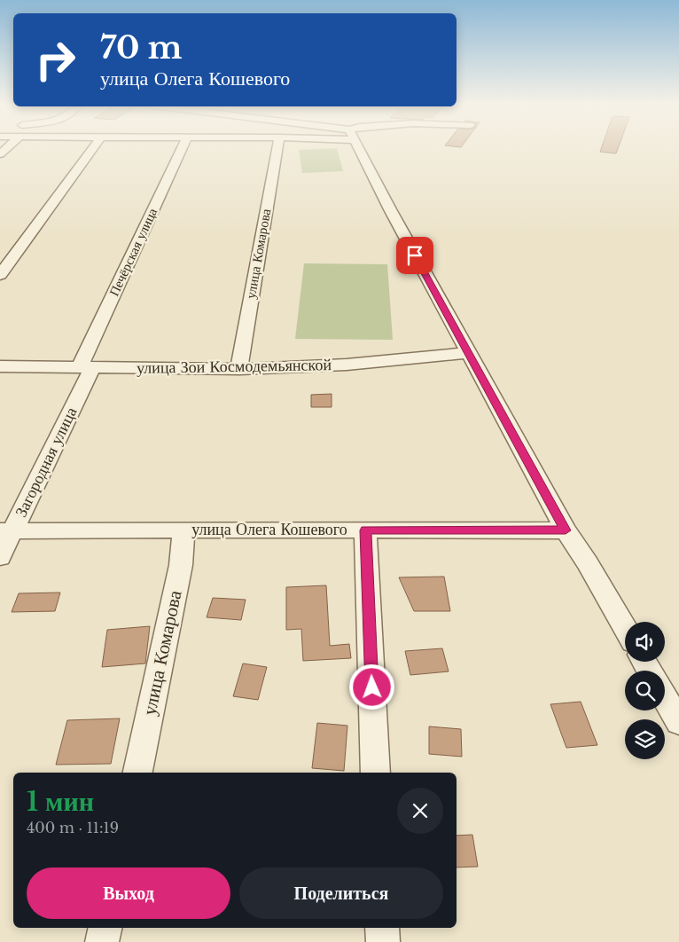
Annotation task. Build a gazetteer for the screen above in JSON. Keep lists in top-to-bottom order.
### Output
{
  "streets": {
    "street": [
      "Печёрская улица",
      "улица Комарова",
      "улица Зои Космодемьянской",
      "Загородная улица",
      "улица Олега Кошевого"
    ]
  },
  "crossings": [
    ["Печёрская улица", "улица Зои Космодемьянской"],
    ["Печёрская улица", "Загородная улица"],
    ["улица Комарова", "улица Зои Космодемьянской"],
    ["улица Комарова", "улица Олега Кошевого"],
    ["улица Зои Космодемьянской", "Загородная улица"],
    ["Загородная улица", "улица Олега Кошевого"]
  ],
  "page": {
    "turn": ["70 m", "улица Олега Кошевого"],
    "heading": ["1 мин", "400 m · 11:19"],
    "buttons": ["Выход", "Поделиться"]
  }
}
